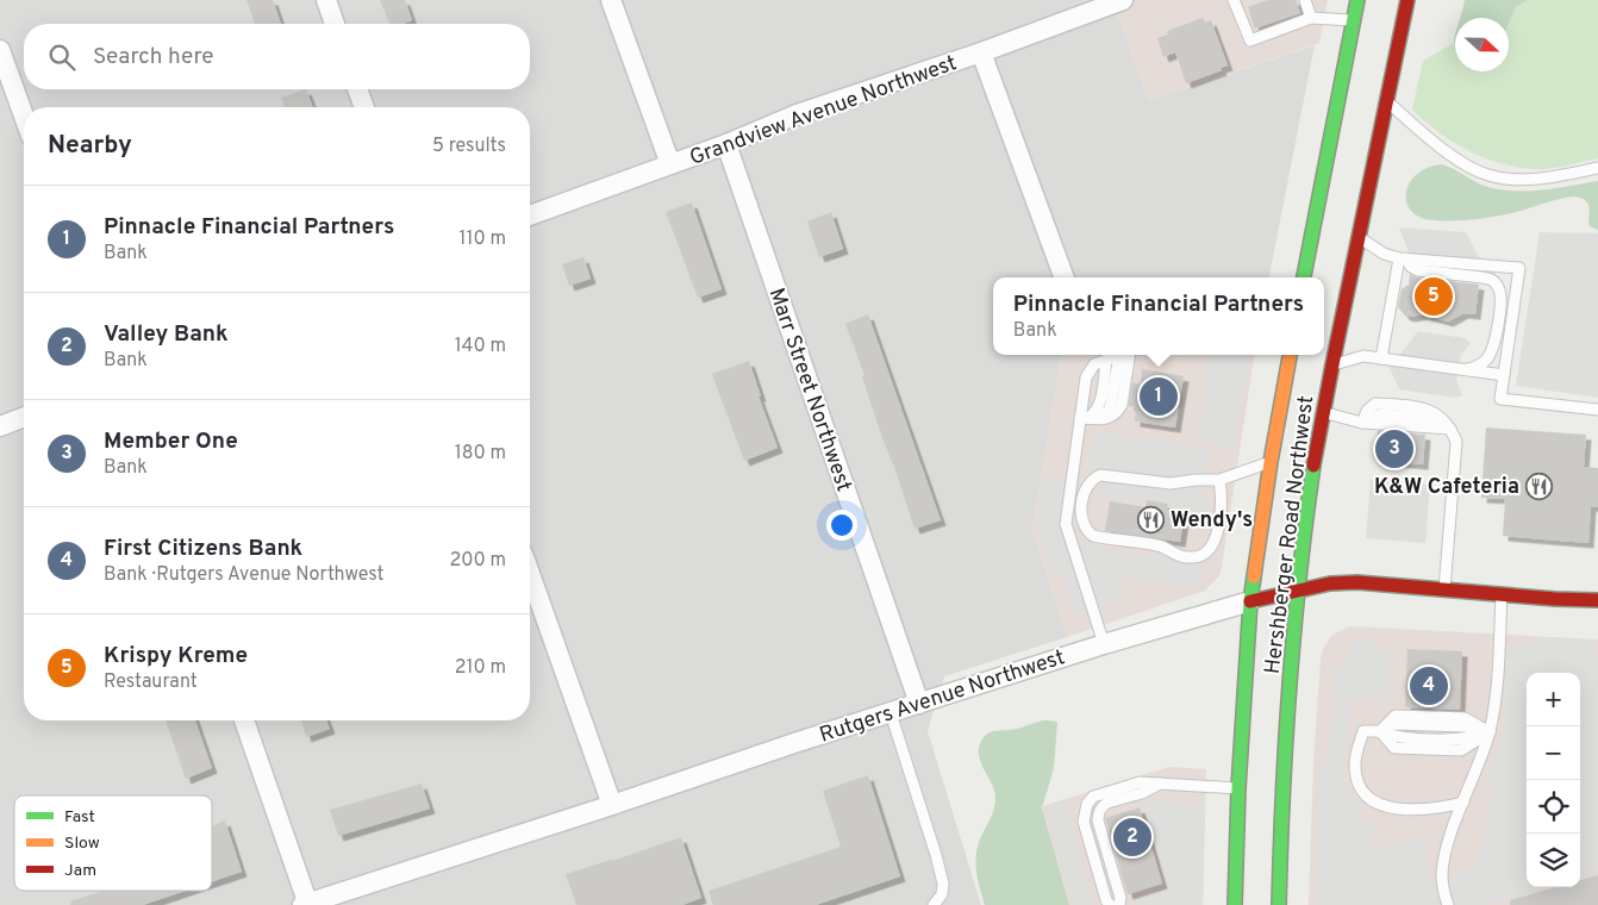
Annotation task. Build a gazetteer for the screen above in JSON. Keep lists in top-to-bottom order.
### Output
{
  "streets": {
    "main road": ["Hershberger Road Northwest", "Rutgers Avenue Northwest"],
    "street": ["Grandview Avenue Northwest", "Marr Street Northwest"]
  },
  "crossings": [
    ["Grandview Avenue Northwest", "Marr Street Northwest"],
    ["Marr Street Northwest", "Rutgers Avenue Northwest"],
    ["Hershberger Road Northwest", "Rutgers Avenue Northwest"]
  ],
  "places": {
    "restaurant": ["K&W Cafeteria", "Wendy's"]
  },
  "legend": ["Fast", "Slow", "Jam"],
  "north": "right",
  "page": {
    "search": "Search here",
    "heading": ["Nearby", "5 results"],
    "list": [
      {
        "mark": "1",
        "name": "Pinnacle Financial Partners",
        "note": "Bank",
        "value": "110 m"
      },
      {
        "mark": "2",
        "name": "Valley Bank",
        "note": "Bank",
        "value": "140 m"
      },
      {
        "mark": "3",
        "name": "Member One",
        "note": "Bank",
        "value": "180 m"
      },
      {
        "mark": "4",
        "name": "First Citizens Bank",
        "note": "Bank · Rutgers Avenue Northwest",
        "value": "200 m"
      },
      {
        "mark": "5",
        "name": "Krispy Kreme",
        "note": "Restaurant",
        "value": "210 m"
      }
    ],
    "pins": [
      "5",
      "1",
      "3",
      "4",
      "2"
    ],
    "popup": ["Pinnacle Financial Partners", "Bank"],
    "map_buttons": ["+", "−"]
  }
}
